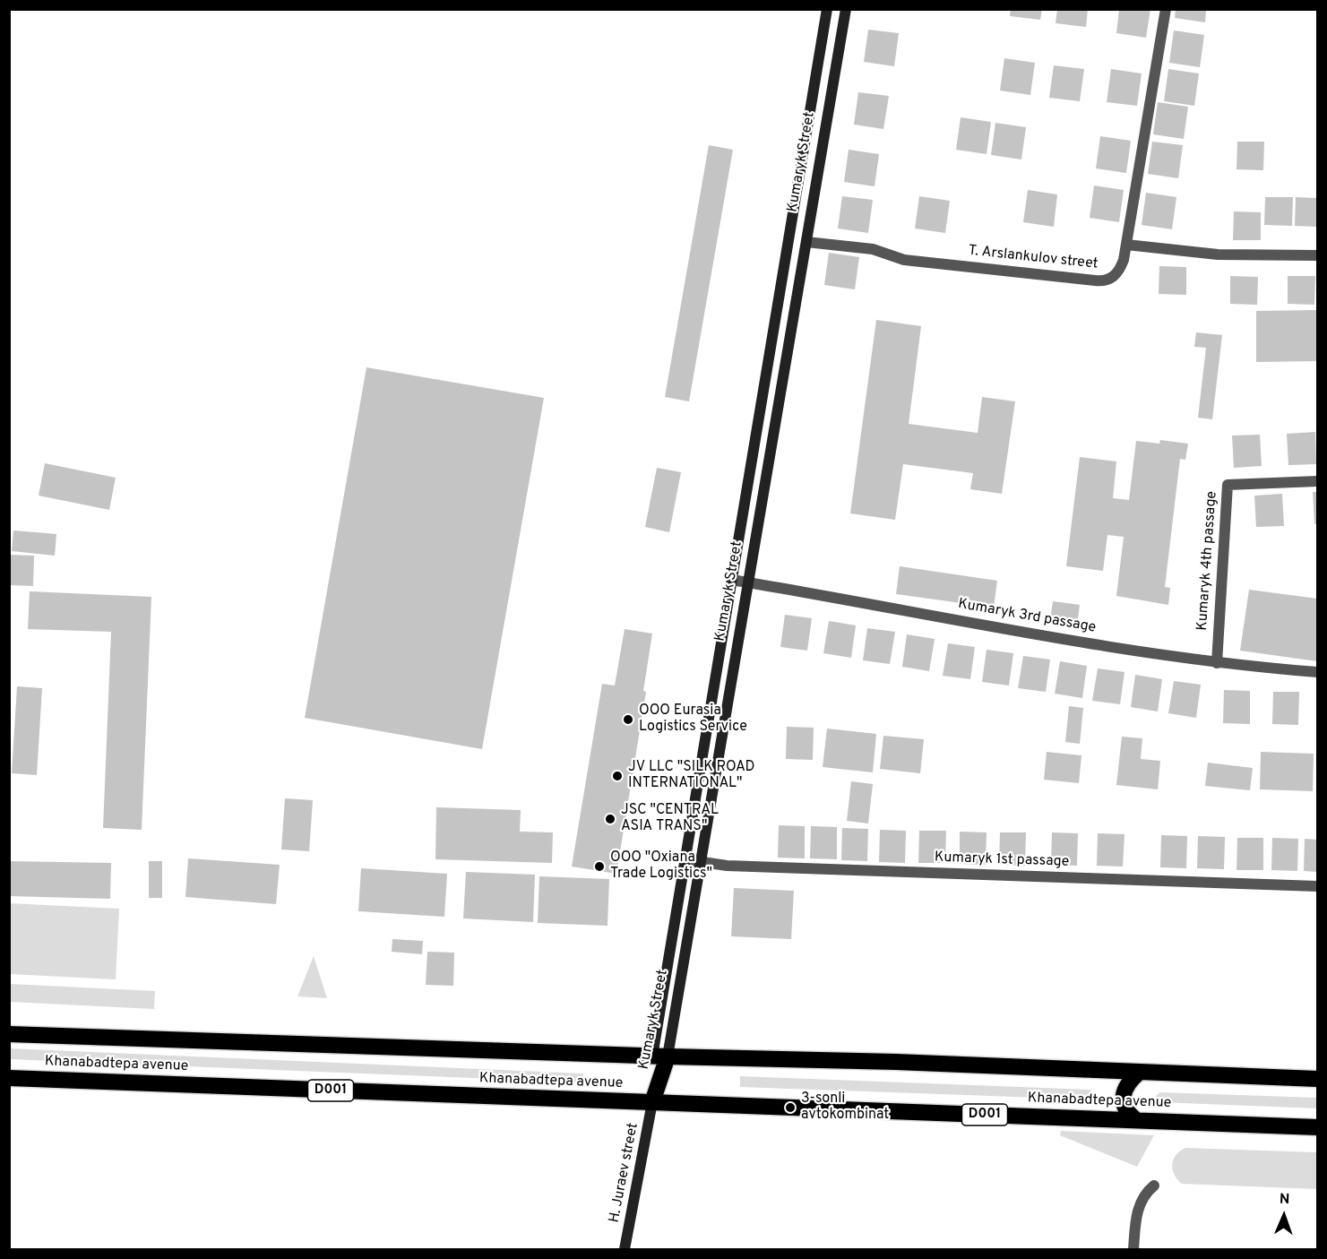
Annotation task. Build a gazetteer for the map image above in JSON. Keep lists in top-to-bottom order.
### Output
{
  "streets": {
    "highway": ["Kumaryk Street", "Khanabadtepa avenue", "D001"],
    "main road": ["H. Juraev street"],
    "street": [
      "T. Arslankulov street",
      "Kumaryk 4th passage",
      "Kumaryk 3rd passage",
      "Kumaryk 1st passage"
    ]
  },
  "crossings": [
    ["Kumaryk Street", "T. Arslankulov street"],
    ["Kumaryk Street", "Kumaryk 3rd passage"],
    ["Kumaryk Street", "Kumaryk 1st passage"],
    ["Kumaryk Street", "Khanabadtepa avenue"],
    ["Kumaryk Street", "H. Juraev street"],
    ["Kumaryk 4th passage", "Kumaryk 3rd passage"],
    ["Khanabadtepa avenue", "H. Juraev street"]
  ],
  "places": [
    "OOO Eurasia Logistics Service",
    "JV LLC \"SILK ROAD INTERNATIONAL\"",
    "JSC \"CENTRAL ASIA TRANS\"",
    "ООО \"Oxiana Trade Logistics\"",
    "3-sonli avtokombinat"
  ],
  "north": "top"
}
